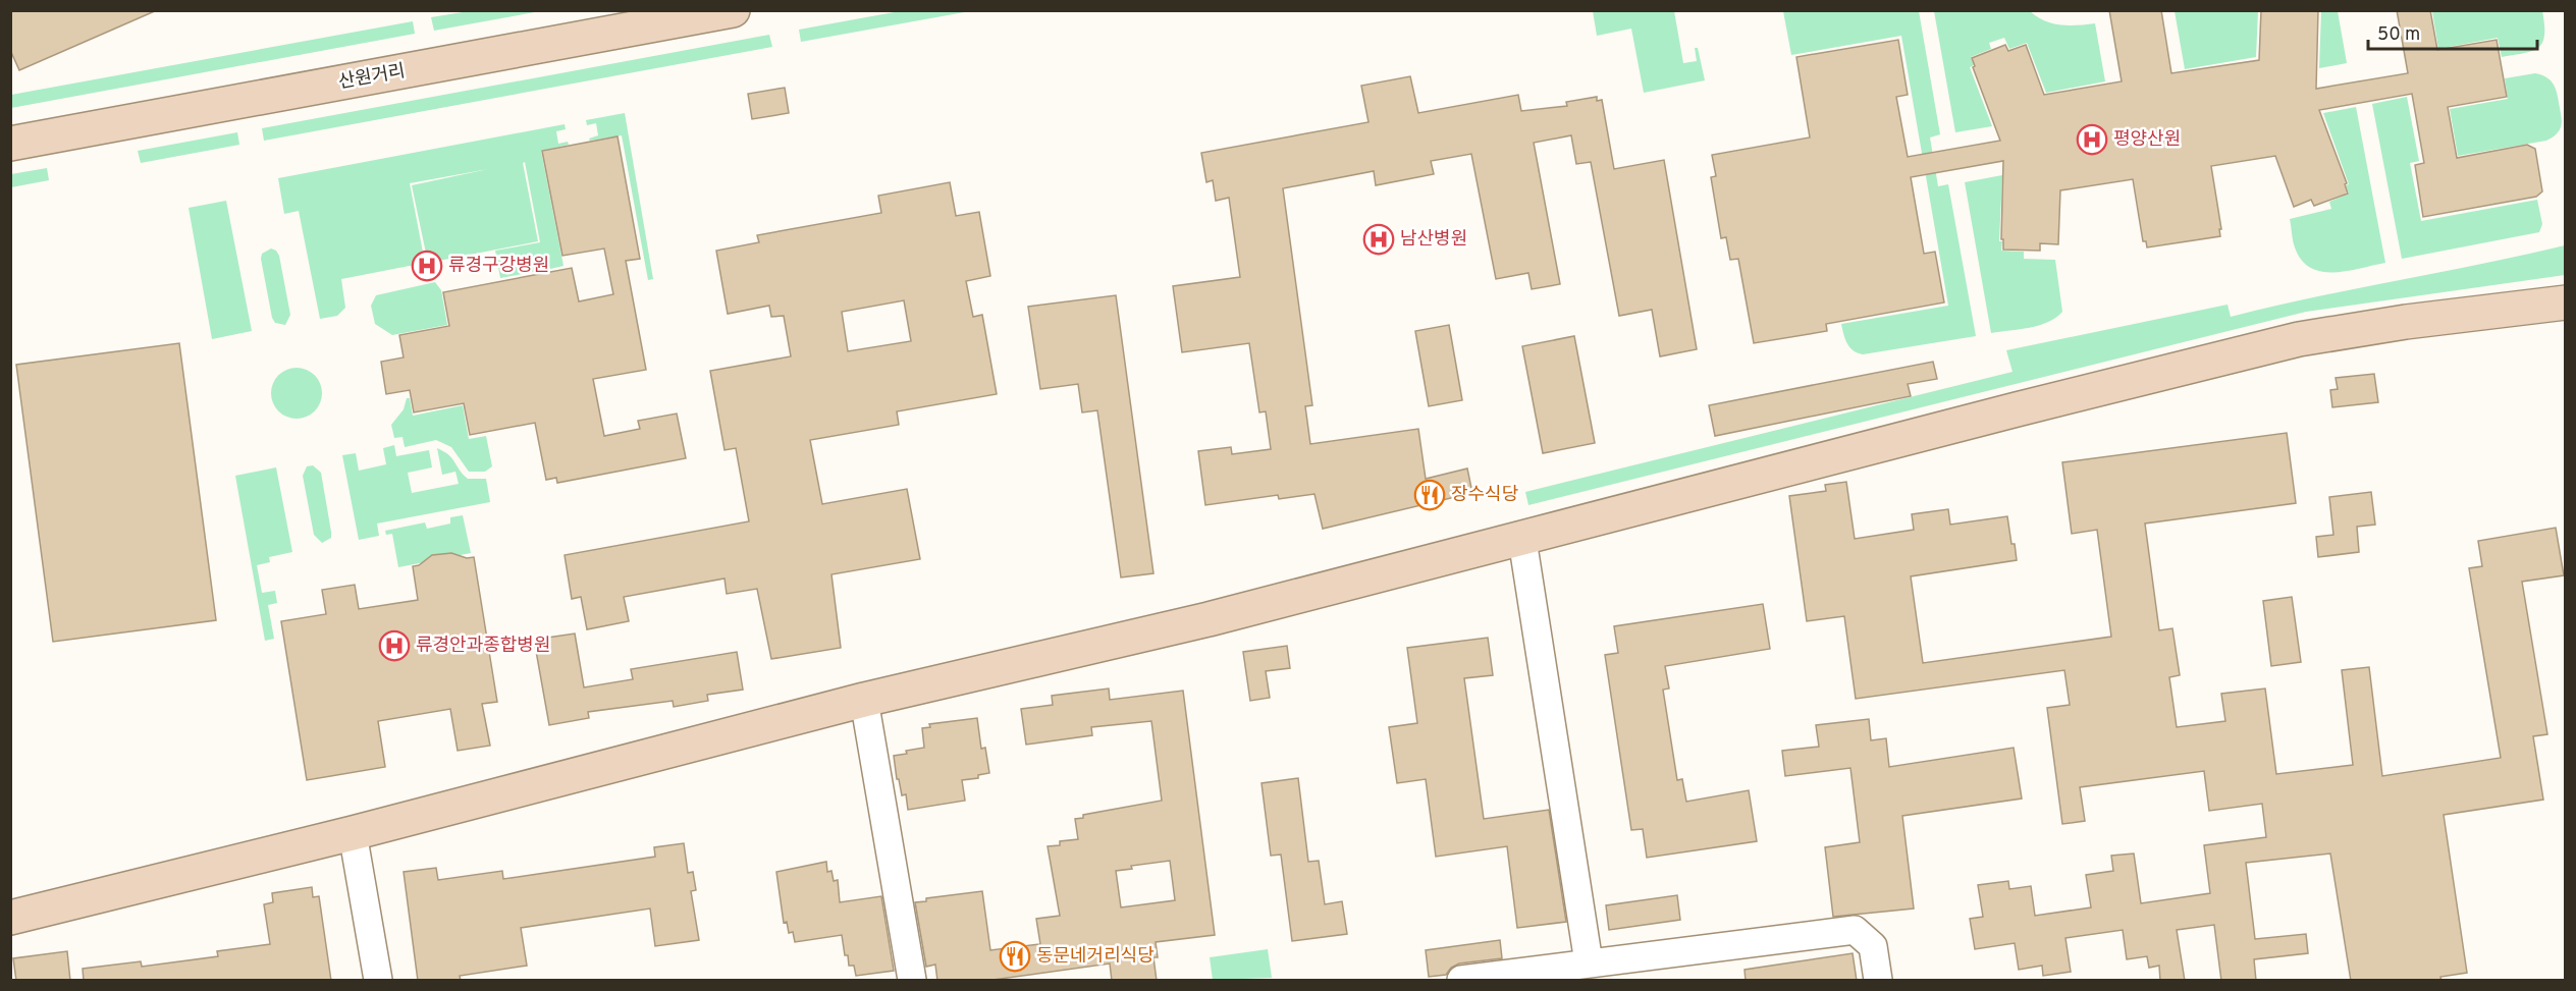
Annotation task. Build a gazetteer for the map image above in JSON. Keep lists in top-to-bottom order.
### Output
{
  "streets": {
    "street": ["산원거리"]
  },
  "places": {
    "hospital": [
      "평양산원",
      "남산병원",
      "류경구강병원",
      "류경안과종합병원"
    ],
    "restaurant": ["장수식당", "동문네거리식당"]
  },
  "scale_bar": "50 m"
}
